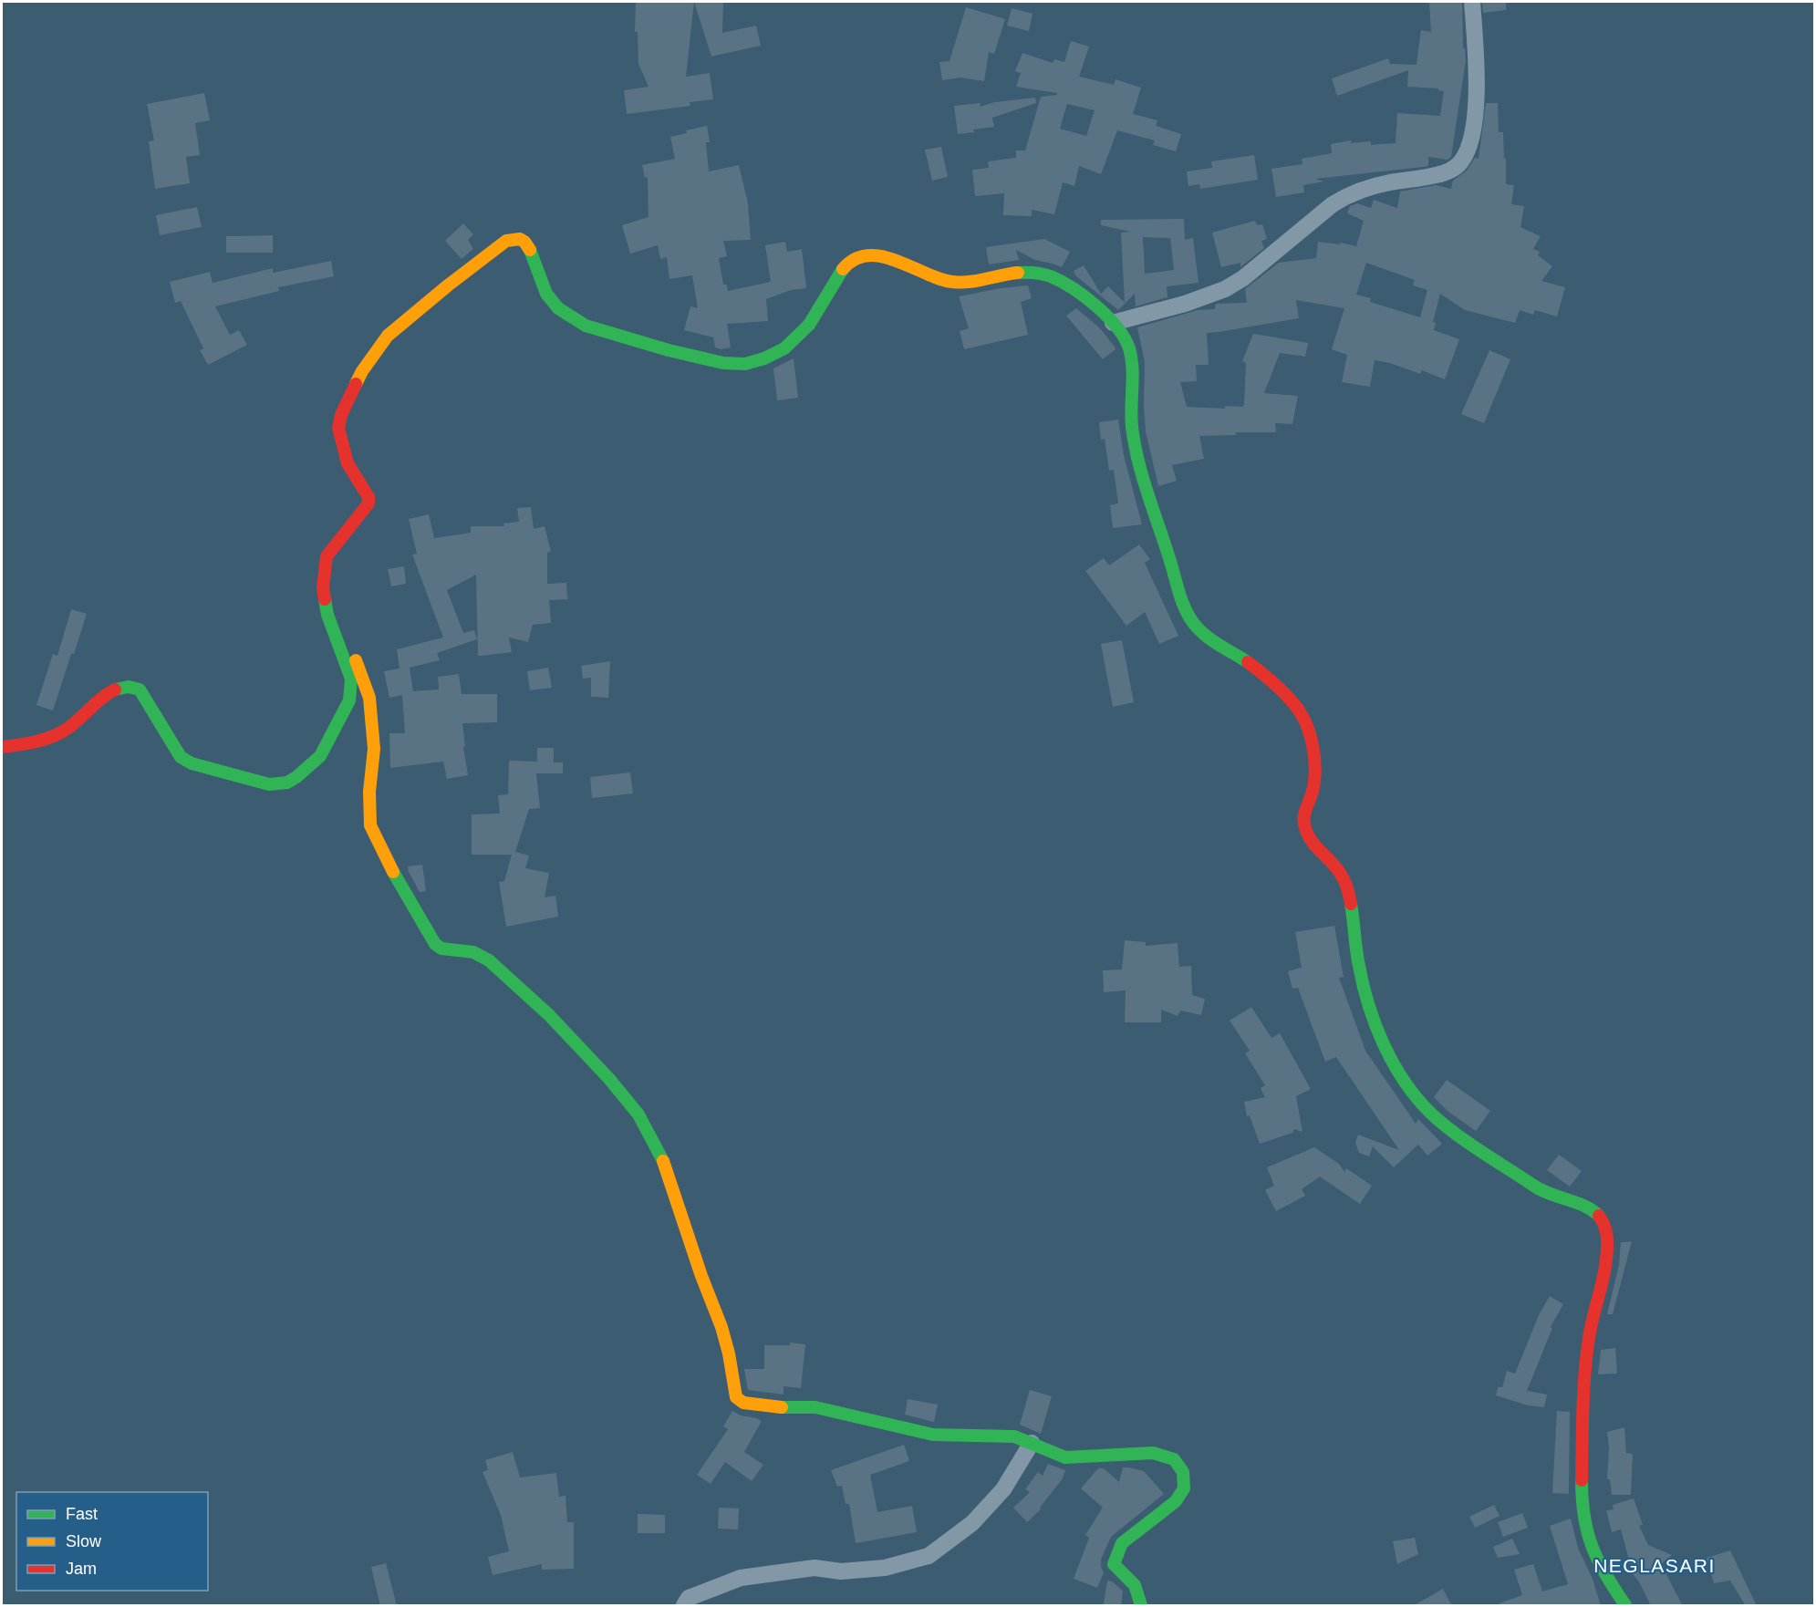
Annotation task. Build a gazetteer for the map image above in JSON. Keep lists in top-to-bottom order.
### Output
{
  "districts": ["NEGLASARI"],
  "legend": ["Fast", "Slow", "Jam"]
}
